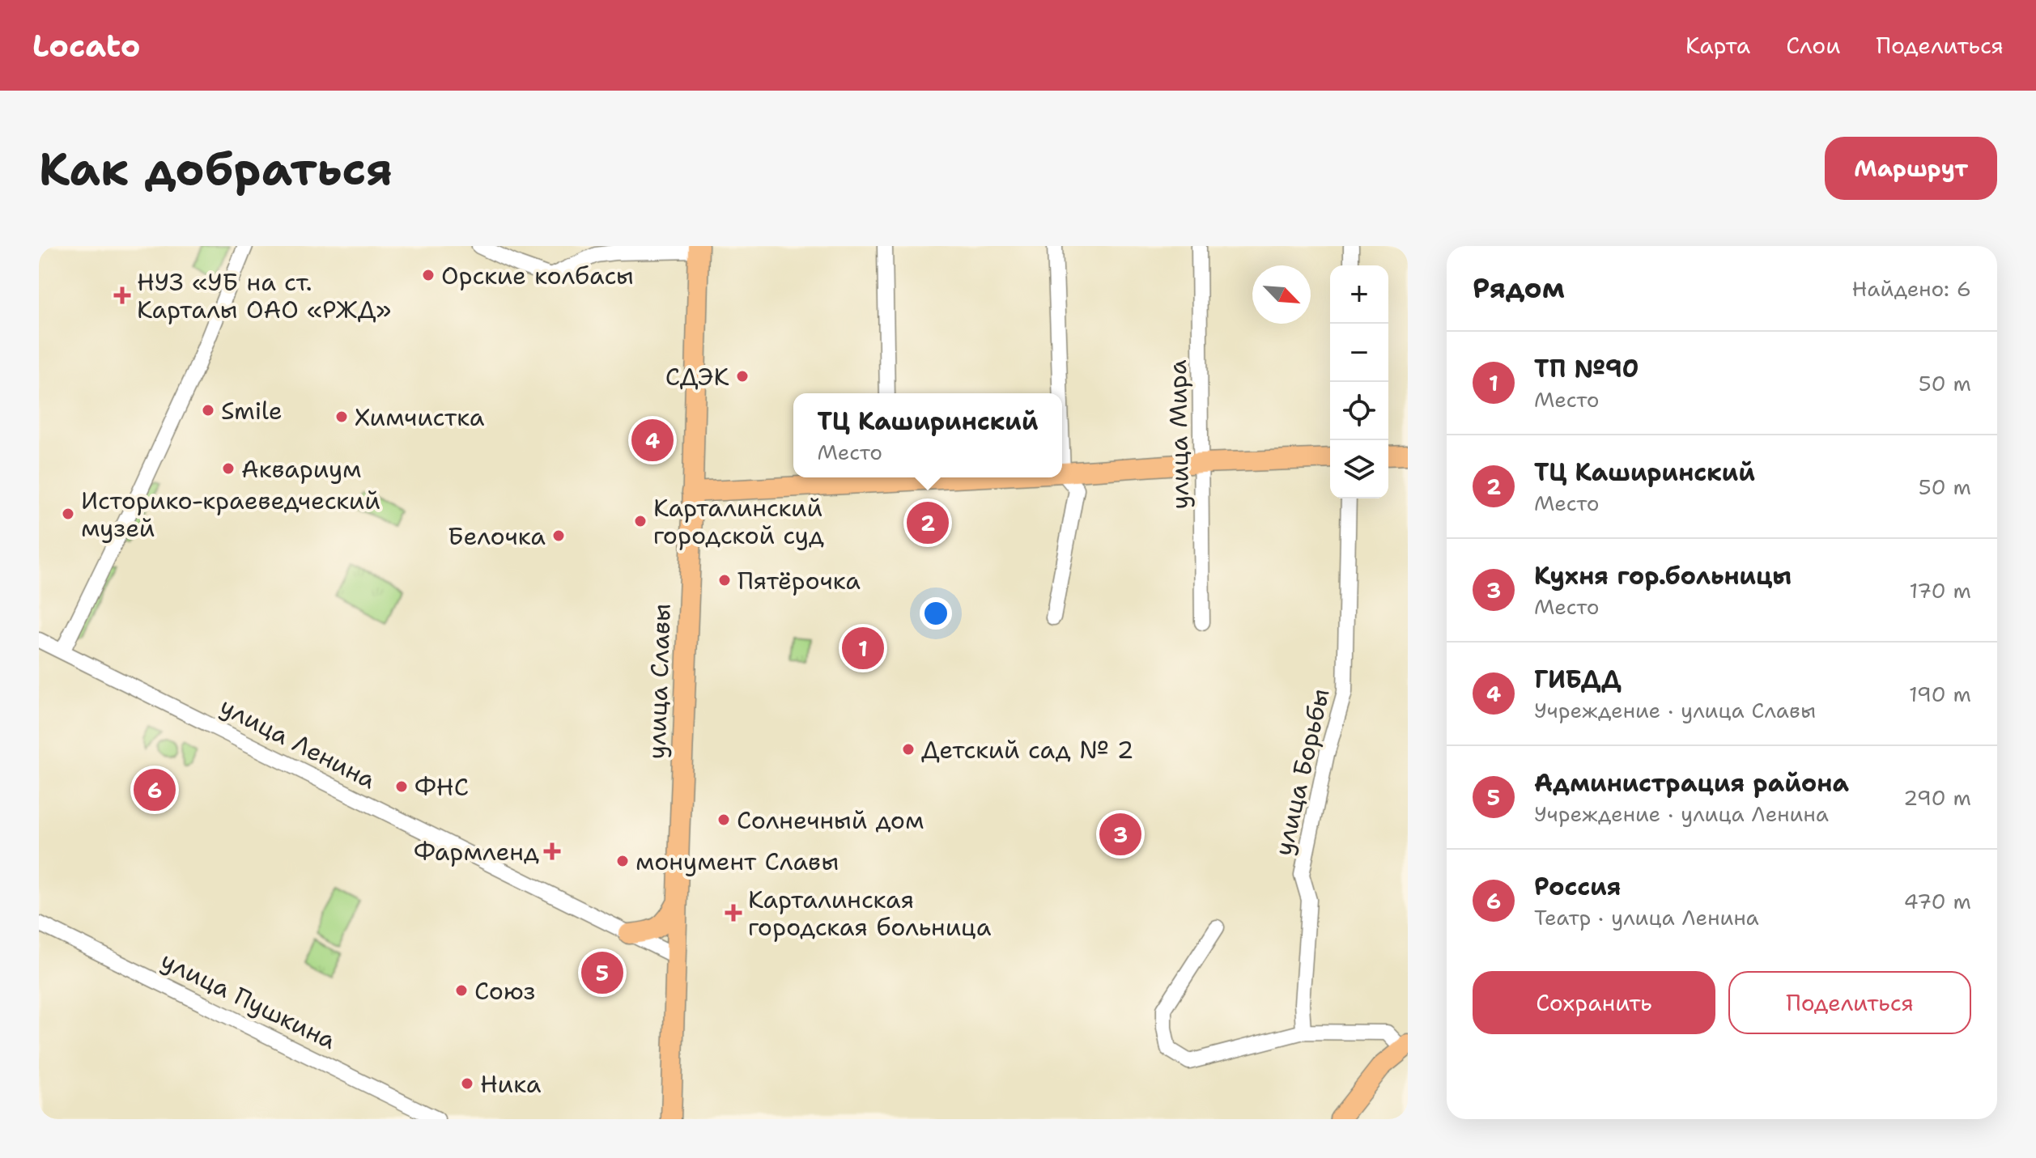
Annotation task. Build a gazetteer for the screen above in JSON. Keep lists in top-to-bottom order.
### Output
{
  "streets": {
    "main road": ["улица Славы"],
    "street": [
      "улица Мира",
      "улица Ленина",
      "улица Борьбы",
      "улица Пушкина"
    ]
  },
  "crossings": [
    ["улица Славы", "улица Ленина"]
  ],
  "places": {
    "other": [
      "Орские колбасы",
      "СДЭК",
      "Smile",
      "Химчистка",
      "Аквариум",
      "Историко-краеведческий музей",
      "Карталинский городской суд",
      "Белочка",
      "Пятёрочка",
      "Детский сад № 2",
      "ФНС",
      "Солнечный дом",
      "монумент Славы",
      "Союз",
      "Ника"
    ],
    "health": ["НУЗ «УБ на ст. Карталы ОАО «РЖД»", "Фармленд", "Карталинская городская больница"]
  },
  "north": "bottom right",
  "page": {
    "header": "Locato",
    "nav": ["Карта", "Слои", "Поделиться"],
    "buttons": [
      "Маршрут",
      ["Сохранить", "Поделиться"]
    ],
    "title": "Как добраться",
    "heading": ["Рядом", "Найдено: 6"],
    "map_buttons": ["+", "−"],
    "list": [
      {
        "mark": "1",
        "name": "ТП №90",
        "note": "Место",
        "value": "50 m"
      },
      {
        "mark": "2",
        "name": "ТЦ Каширинский",
        "note": "Место",
        "value": "50 m"
      },
      {
        "mark": "3",
        "name": "Кухня гор.больницы",
        "note": "Место",
        "value": "170 m"
      },
      {
        "mark": "4",
        "name": "ГИБДД",
        "note": "Учреждение · улица Славы",
        "value": "190 m"
      },
      {
        "mark": "5",
        "name": "Администрация района",
        "note": "Учреждение · улица Ленина",
        "value": "290 m"
      },
      {
        "mark": "6",
        "name": "Россия",
        "note": "Театр · улица Ленина",
        "value": "470 m"
      }
    ],
    "popup": ["ТЦ Каширинский", "Место"],
    "pins": [
      "4",
      "2",
      "1",
      "6",
      "3",
      "5"
    ]
  }
}
